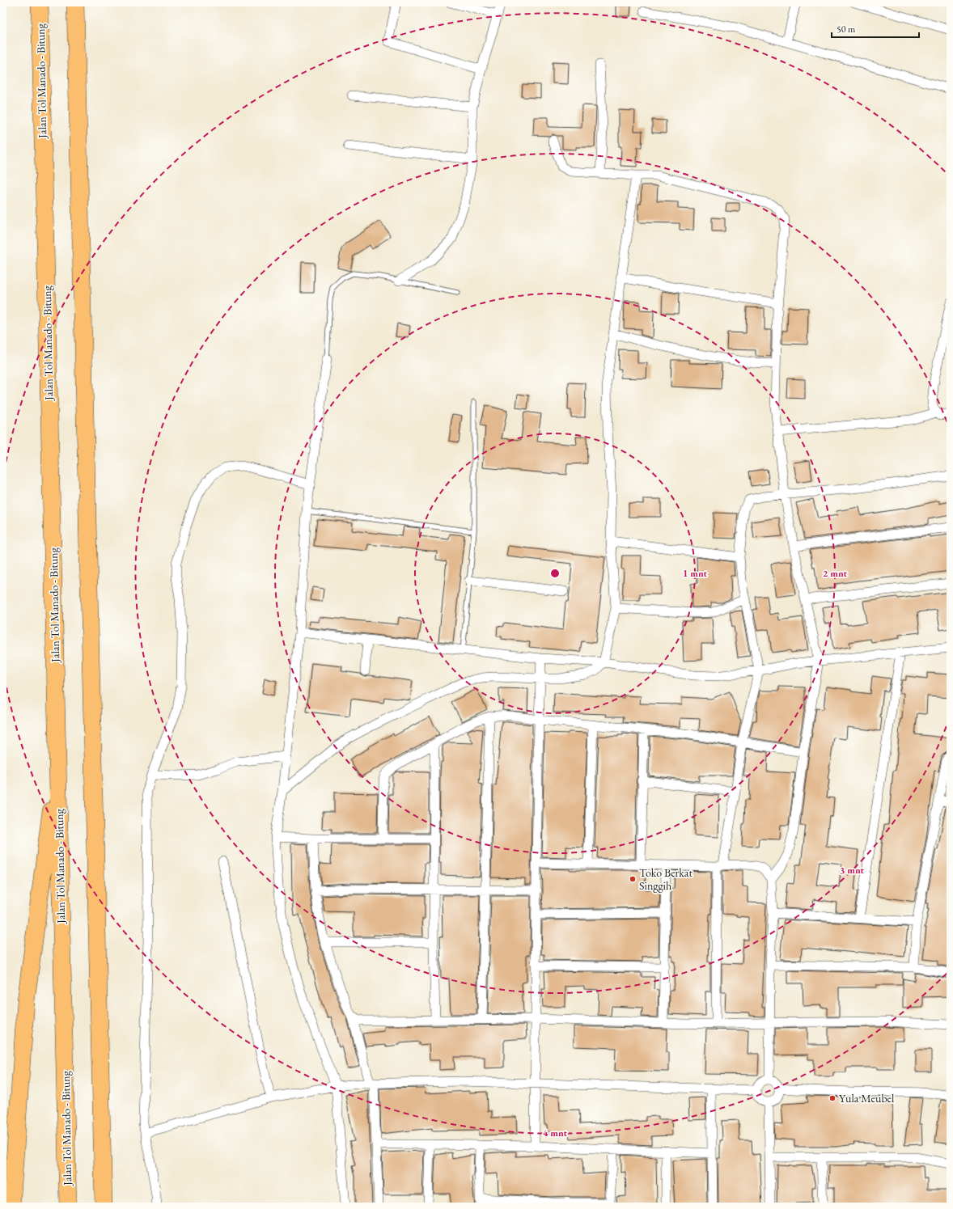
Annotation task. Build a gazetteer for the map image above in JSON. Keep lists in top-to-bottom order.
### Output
{
  "streets": {
    "highway": ["Jalan Tol Manado - Bitung"]
  },
  "places": ["Toko Berkat Singgih", "Yula Meubel"],
  "scale_bar": "50 m",
  "rings": [
    "1 mnt",
    "2 mnt",
    "3 mnt",
    "4 mnt"
  ]
}
